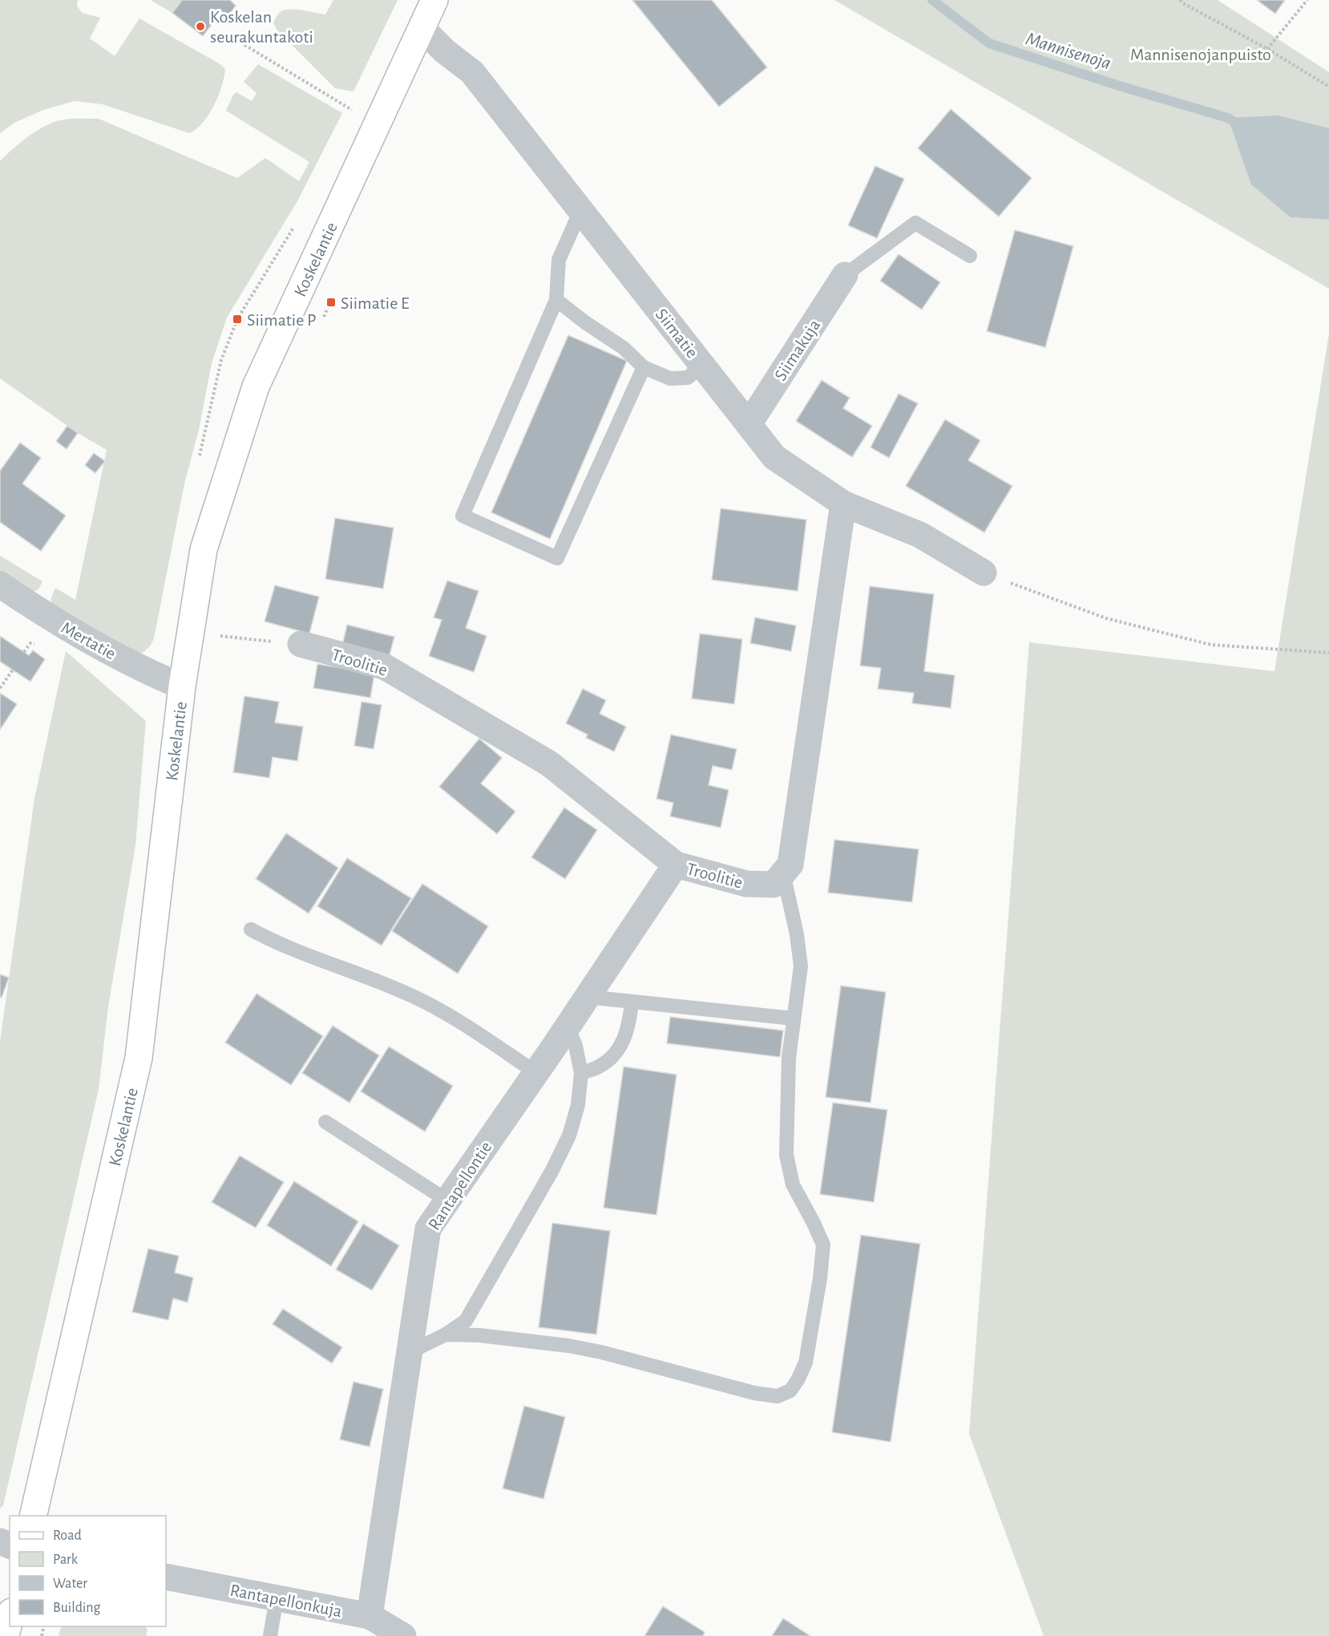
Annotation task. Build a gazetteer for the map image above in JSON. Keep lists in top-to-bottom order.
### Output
{
  "streets": {
    "main road": ["Koskelantie"],
    "street": [
      "Siimatie",
      "Siimakuja",
      "Mertatie",
      "Troolitie",
      "Rantapellontie",
      "Rantapellonkuja"
    ]
  },
  "crossings": [
    ["Koskelantie", "Siimatie"],
    ["Koskelantie", "Mertatie"],
    ["Siimatie", "Siimakuja"],
    ["Troolitie", "Rantapellontie"],
    ["Rantapellontie", "Rantapellonkuja"]
  ],
  "water": ["Mannisenoja"],
  "parks": ["Mannisenojanpuisto"],
  "places": {
    "other": ["Koskelan seurakuntakoti"],
    "transit": ["Siimatie E", "Siimatie P"]
  },
  "legend": [
    "Road",
    "Park",
    "Water",
    "Building"
  ]
}
